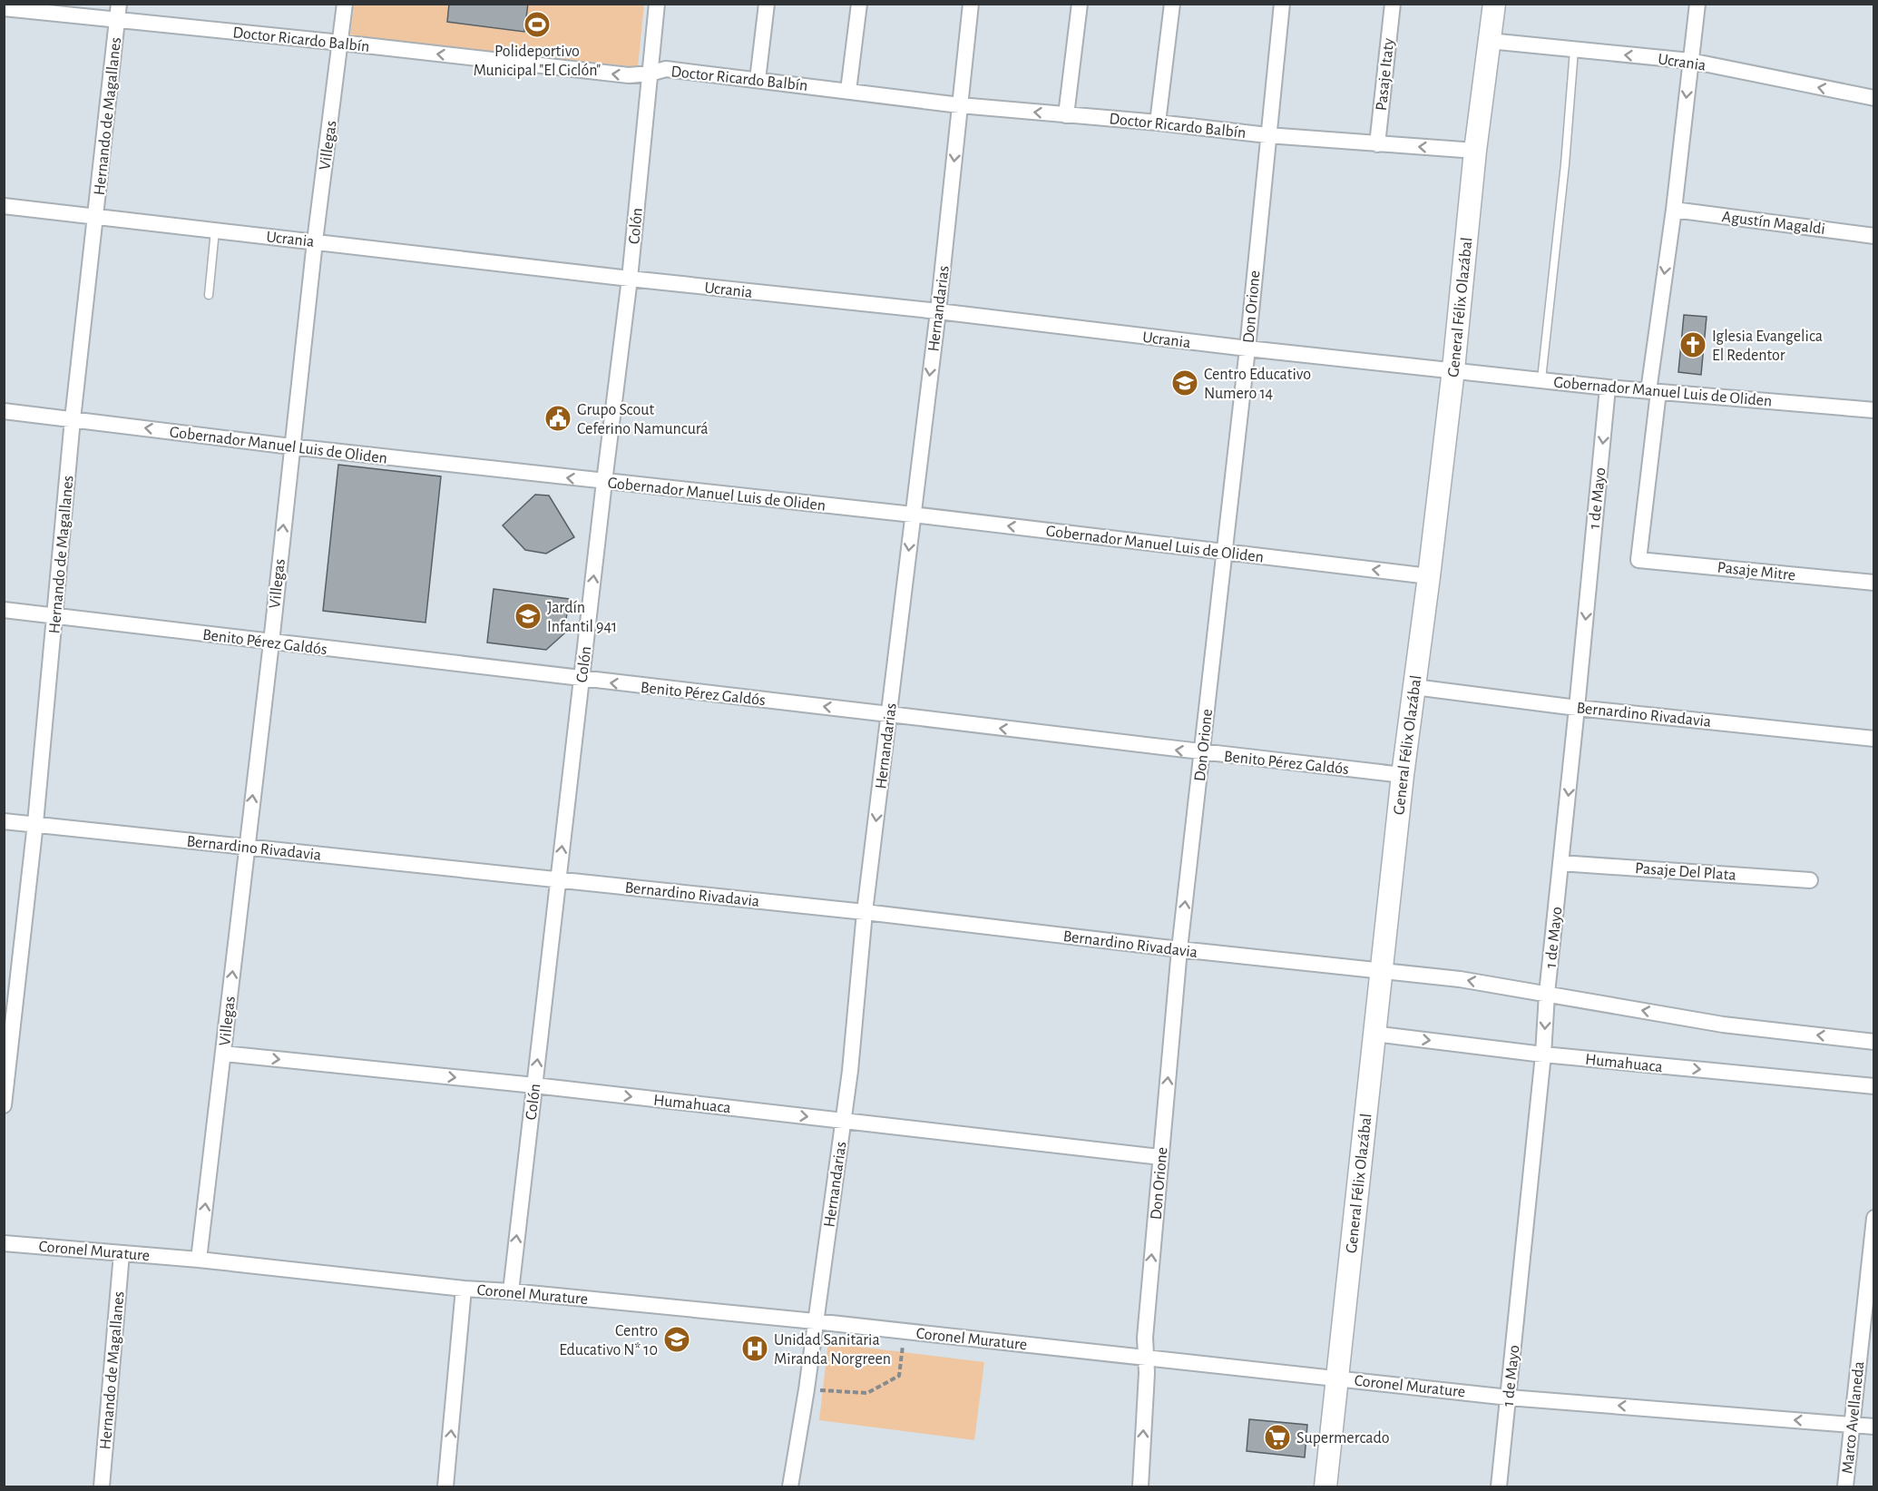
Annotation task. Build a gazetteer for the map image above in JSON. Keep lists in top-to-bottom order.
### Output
{
  "streets": {
    "street": [
      "Doctor Ricardo Balbín",
      "Ucrania",
      "Pasaje Itaty",
      "Hernando de Magallanes",
      "Villegas",
      "Agustín Magaldi",
      "Colón",
      "Don Orione",
      "General Félix Olazábal",
      "Hernandarias",
      "Gobernador Manuel Luis de Oliden",
      "1 de Mayo",
      "Pasaje Mitre",
      "Benito Pérez Galdós",
      "Bernardino Rivadavia",
      "Pasaje Del Plata",
      "Humahuaca",
      "Coronel Murature",
      "Marco Avellaneda"
    ]
  },
  "crossings": [
    ["Doctor Ricardo Balbín", "Pasaje Itaty"],
    ["Doctor Ricardo Balbín", "Hernando de Magallanes"],
    ["Doctor Ricardo Balbín", "Villegas"],
    ["Doctor Ricardo Balbín", "Colón"],
    ["Doctor Ricardo Balbín", "Don Orione"],
    ["Doctor Ricardo Balbín", "General Félix Olazábal"],
    ["Doctor Ricardo Balbín", "Hernandarias"],
    ["Ucrania", "Hernando de Magallanes"],
    ["Ucrania", "Villegas"],
    ["Ucrania", "Colón"],
    ["Ucrania", "Don Orione"],
    ["Ucrania", "General Félix Olazábal"],
    ["Ucrania", "Hernandarias"],
    ["Ucrania", "Gobernador Manuel Luis de Oliden"],
    ["Hernando de Magallanes", "Gobernador Manuel Luis de Oliden"],
    ["Hernando de Magallanes", "Benito Pérez Galdós"],
    ["Hernando de Magallanes", "Bernardino Rivadavia"],
    ["Hernando de Magallanes", "Coronel Murature"],
    ["Villegas", "Gobernador Manuel Luis de Oliden"],
    ["Villegas", "Benito Pérez Galdós"],
    ["Villegas", "Bernardino Rivadavia"],
    ["Villegas", "Humahuaca"],
    ["Villegas", "Coronel Murature"],
    ["Colón", "Gobernador Manuel Luis de Oliden"],
    ["Colón", "Benito Pérez Galdós"],
    ["Colón", "Bernardino Rivadavia"],
    ["Colón", "Humahuaca"],
    ["Colón", "Coronel Murature"],
    ["Don Orione", "Gobernador Manuel Luis de Oliden"],
    ["Don Orione", "Benito Pérez Galdós"],
    ["Don Orione", "Bernardino Rivadavia"],
    ["Don Orione", "Humahuaca"],
    ["Don Orione", "Coronel Murature"],
    ["General Félix Olazábal", "Gobernador Manuel Luis de Oliden"],
    ["General Félix Olazábal", "Benito Pérez Galdós"],
    ["General Félix Olazábal", "Bernardino Rivadavia"],
    ["General Félix Olazábal", "Humahuaca"],
    ["General Félix Olazábal", "Coronel Murature"],
    ["Hernandarias", "Gobernador Manuel Luis de Oliden"],
    ["Hernandarias", "Benito Pérez Galdós"],
    ["Hernandarias", "Bernardino Rivadavia"],
    ["Hernandarias", "Humahuaca"],
    ["Hernandarias", "Coronel Murature"],
    ["Gobernador Manuel Luis de Oliden", "1 de Mayo"],
    ["Gobernador Manuel Luis de Oliden", "Pasaje Mitre"],
    ["1 de Mayo", "Bernardino Rivadavia"],
    ["1 de Mayo", "Pasaje Del Plata"],
    ["1 de Mayo", "Humahuaca"],
    ["1 de Mayo", "Coronel Murature"],
    ["Coronel Murature", "Marco Avellaneda"]
  ],
  "one_way": [
    "Villegas",
    "Colón",
    "Don Orione",
    "Hernandarias",
    "Gobernador Manuel Luis de Oliden",
    "1 de Mayo",
    "Benito Pérez Galdós"
  ],
  "places": {
    "sports": ["Polideportivo Municipal \"El Ciclón\""],
    "church": ["Iglesia Evangelica El Redentor"],
    "school or university": ["Centro Educativo Numero 14", "Jardín Infantil 941", "Centro Educativo N* 10"],
    "public building": ["Grupo Scout Ceferino Namuncurá"],
    "hospital": ["Unidad Sanitaria Miranda Norgreen"],
    "supermarket": ["Supermercado"]
  }
}
